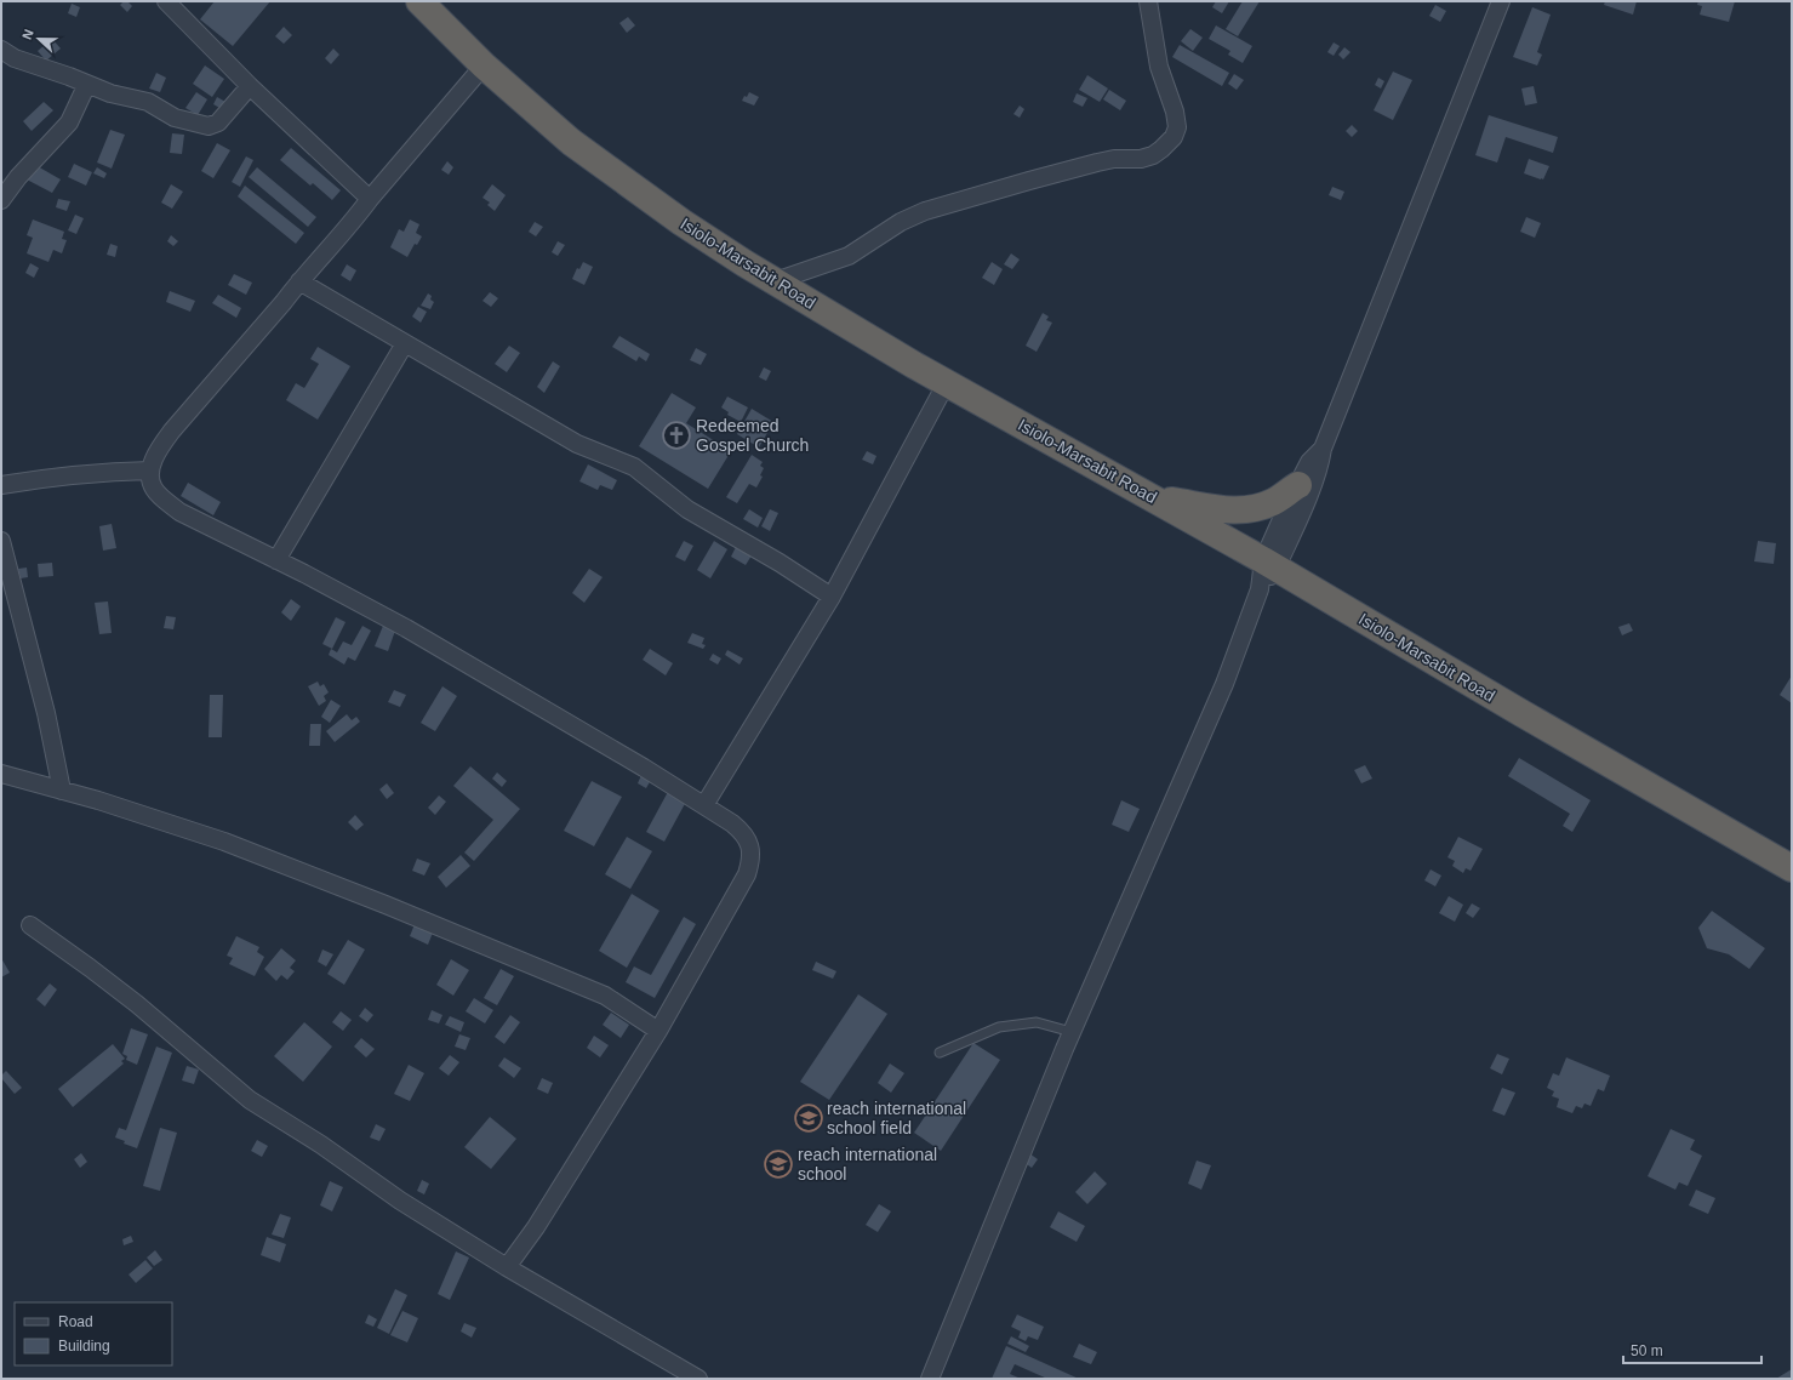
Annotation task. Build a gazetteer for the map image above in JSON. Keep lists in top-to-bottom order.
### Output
{
  "streets": {
    "highway": ["Isiolo-Marsabit Road"]
  },
  "places": {
    "church": ["Redeemed Gospel Church"],
    "school or university": ["reach international school field", "reach international school"]
  },
  "legend": ["Road", "Building"],
  "scale_bar": "50 m",
  "north": "left"
}
